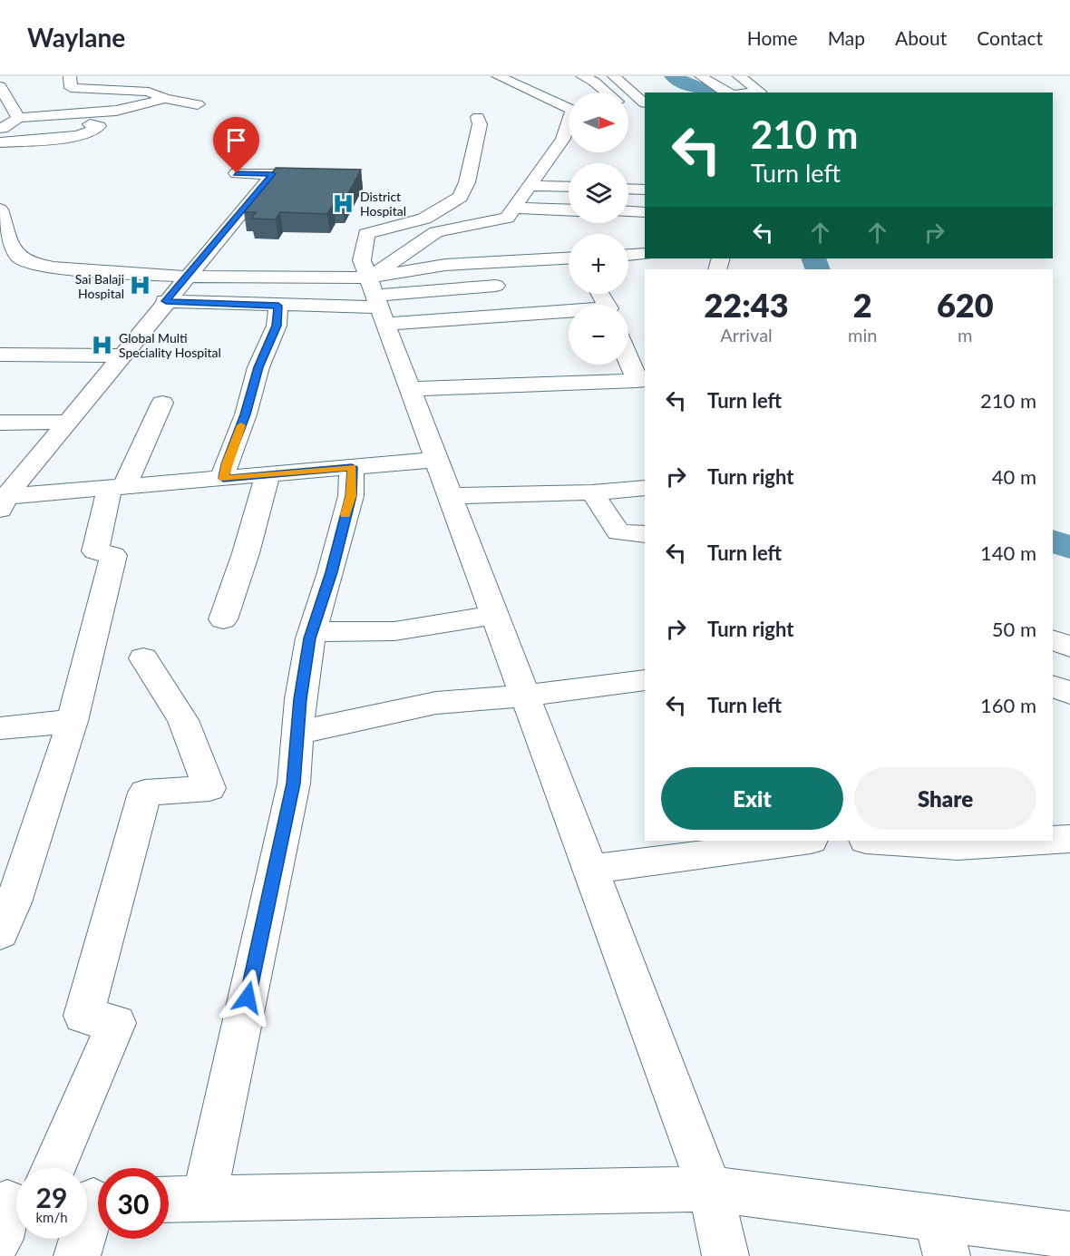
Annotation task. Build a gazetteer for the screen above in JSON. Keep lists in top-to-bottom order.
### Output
{
  "places": {
    "hospital": ["District Hospital", "Sai Balaji Hospital", "Global Multi Speciality Hospital"]
  },
  "north": "right",
  "page": {
    "header": "Waylane",
    "nav": [
      "Home",
      "Map",
      "About",
      "Contact"
    ],
    "map_buttons": ["+", "−"],
    "turn": ["210 m", "Turn left"],
    "eta": [
      "22:43",
      "Arrival",
      "2",
      "min",
      "620",
      "m"
    ],
    "list": [
      {
        "name": "Turn left",
        "value": "210 m"
      },
      {
        "name": "Turn right",
        "value": "40 m"
      },
      {
        "name": "Turn left",
        "value": "140 m"
      },
      {
        "name": "Turn right",
        "value": "50 m"
      },
      {
        "name": "Turn left",
        "value": "160 m"
      }
    ],
    "buttons": ["Exit", "Share"],
    "speed": "29 km/h",
    "limit": "30"
  }
}
